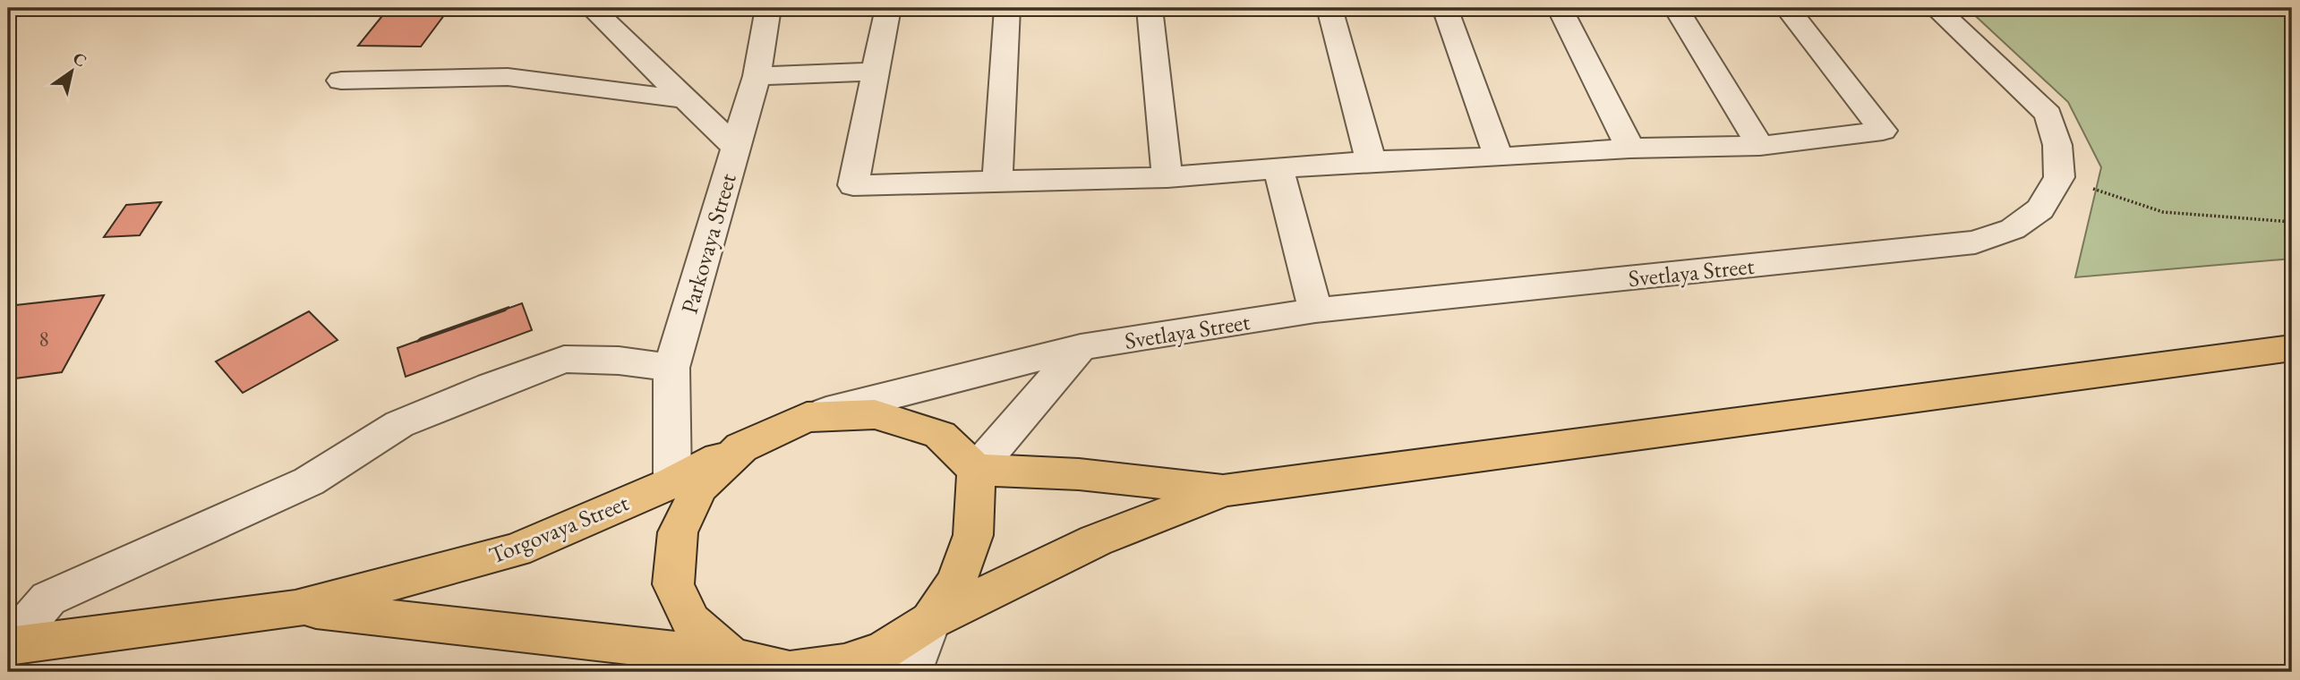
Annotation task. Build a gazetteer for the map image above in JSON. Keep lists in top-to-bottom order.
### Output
{
  "streets": {
    "main road": ["Torgovaya Street"],
    "street": ["Parkovaya Street", "Svetlaya Street"]
  },
  "crossings": [
    ["Parkovaya Street", "Torgovaya Street"],
    ["Svetlaya Street", "Torgovaya Street"]
  ],
  "house_numbers": ["8"],
  "north": "top right"
}
